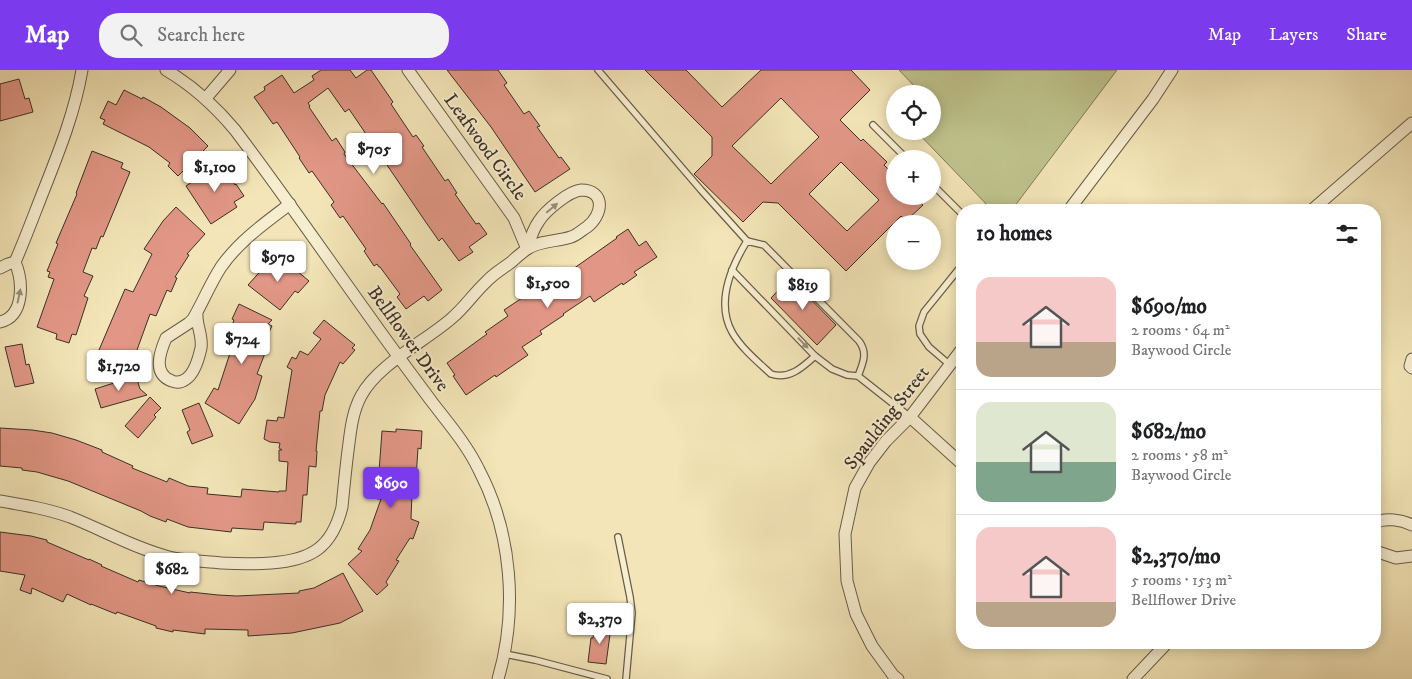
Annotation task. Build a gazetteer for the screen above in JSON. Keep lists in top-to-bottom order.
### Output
{
  "streets": {
    "street": ["Leafwood Circle", "Bellflower Drive", "Spaulding Street"]
  },
  "page": {
    "header": "Map",
    "search": "Search here",
    "nav": ["Map", "Layers", "Share"],
    "map_buttons": ["+", "−"],
    "price": [
      "$705",
      "$1,100",
      "$970",
      "$1,500",
      "$819",
      "$724",
      "$1,720",
      "$690",
      "$682",
      "$2,370"
    ],
    "heading": "10 homes",
    "list": [
      {
        "name": "$690/mo",
        "note": "2 rooms · 64 m² · Baywood Circle"
      },
      {
        "name": "$682/mo",
        "note": "2 rooms · 58 m² · Baywood Circle"
      },
      {
        "name": "$2,370/mo",
        "note": "5 rooms · 153 m² · Bellflower Drive"
      }
    ]
  }
}
